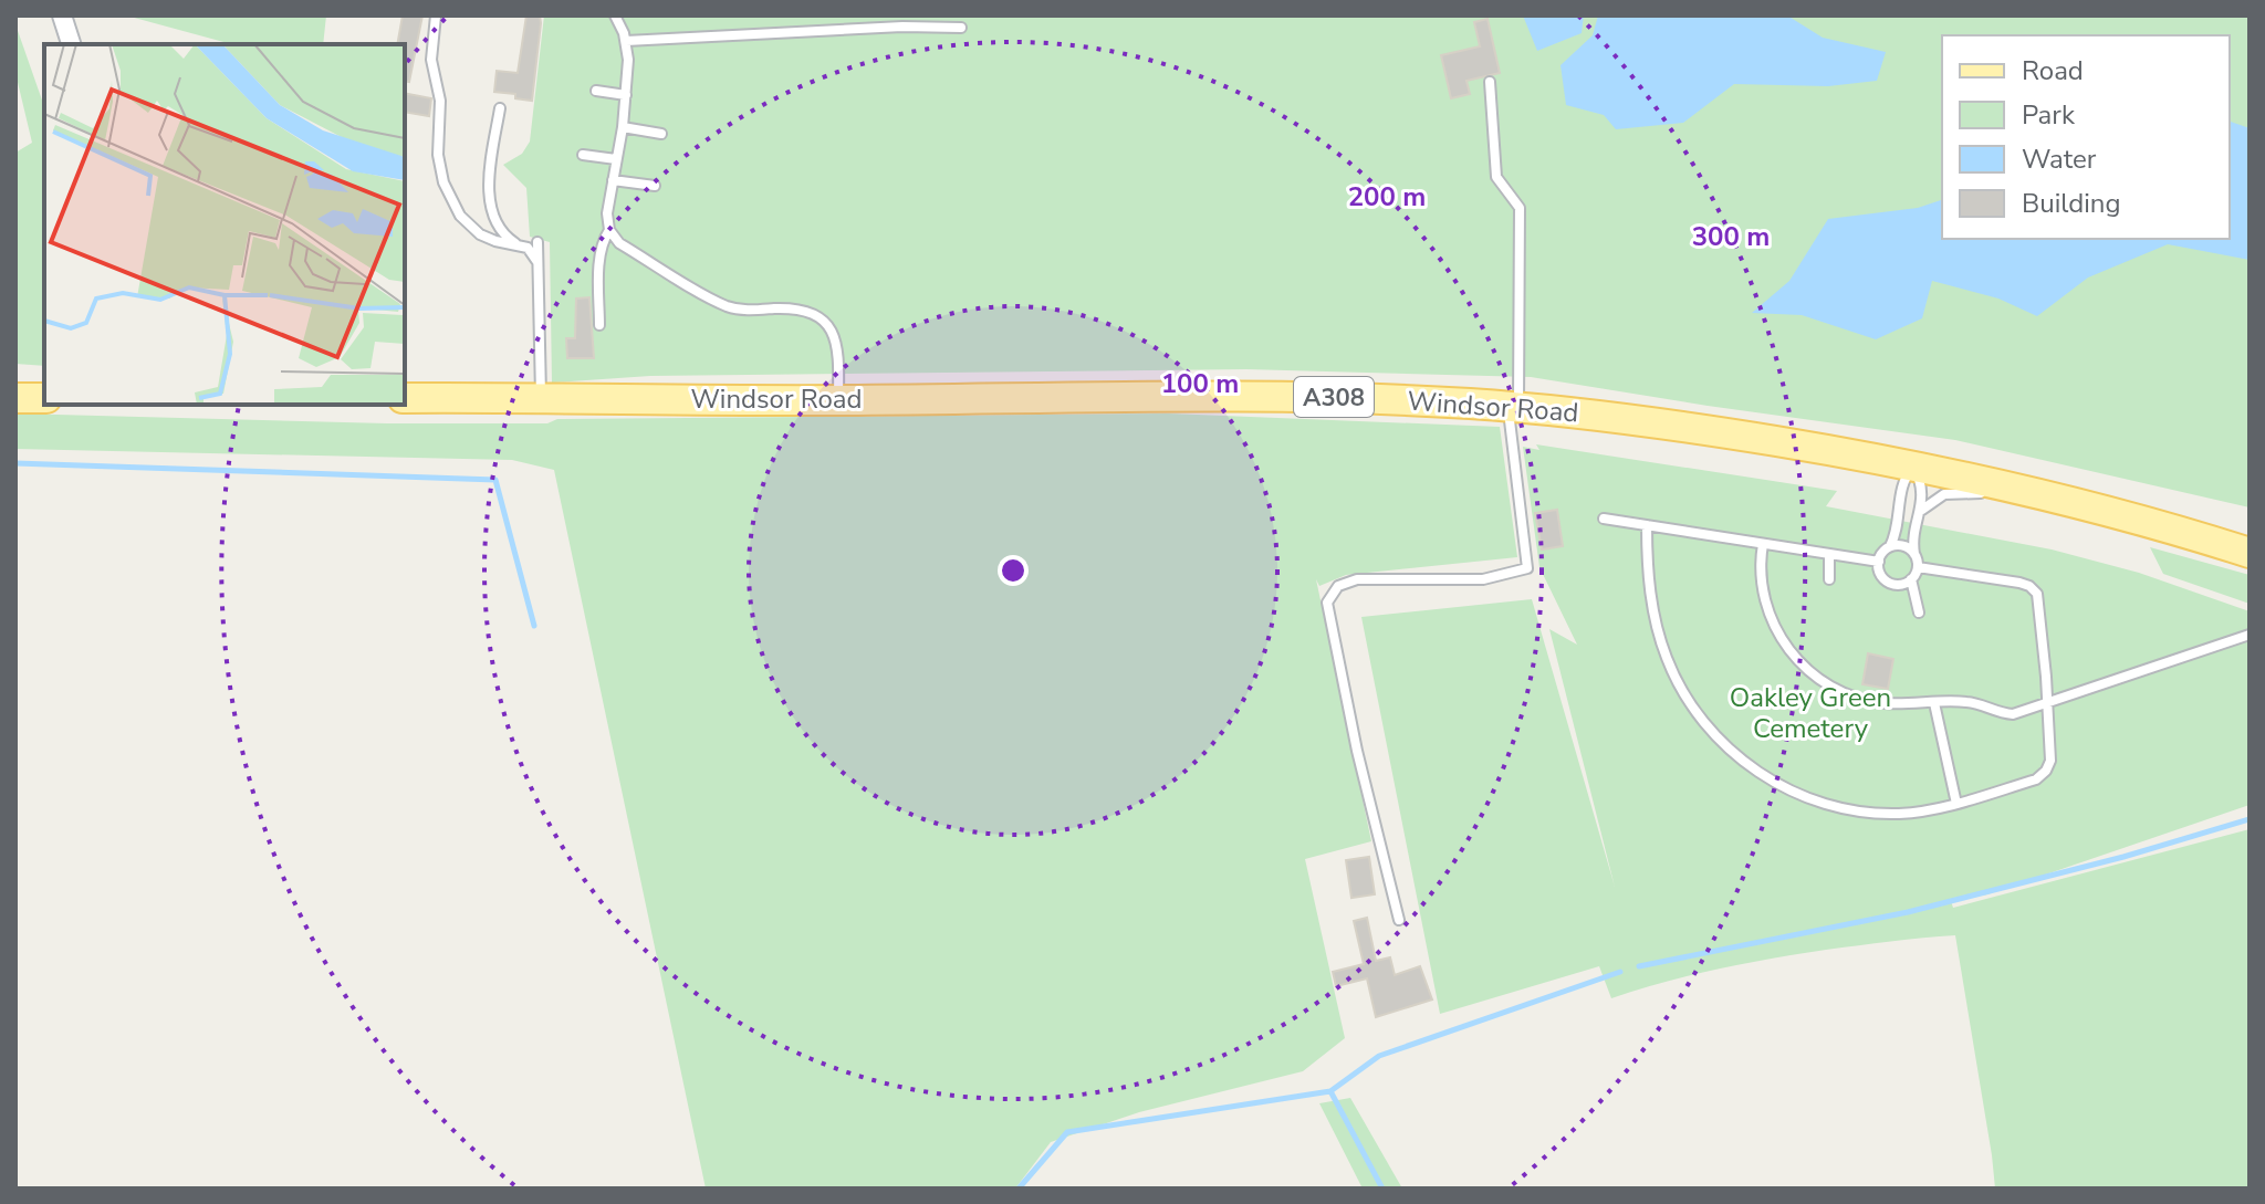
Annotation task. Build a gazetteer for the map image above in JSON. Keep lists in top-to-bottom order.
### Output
{
  "streets": {
    "main road": ["A308", "Windsor Road"]
  },
  "parks": ["Oakley Green Cemetery"],
  "legend": [
    "Road",
    "Park",
    "Water",
    "Building"
  ],
  "rings": ["200 m", "300 m", "100 m"]
}
